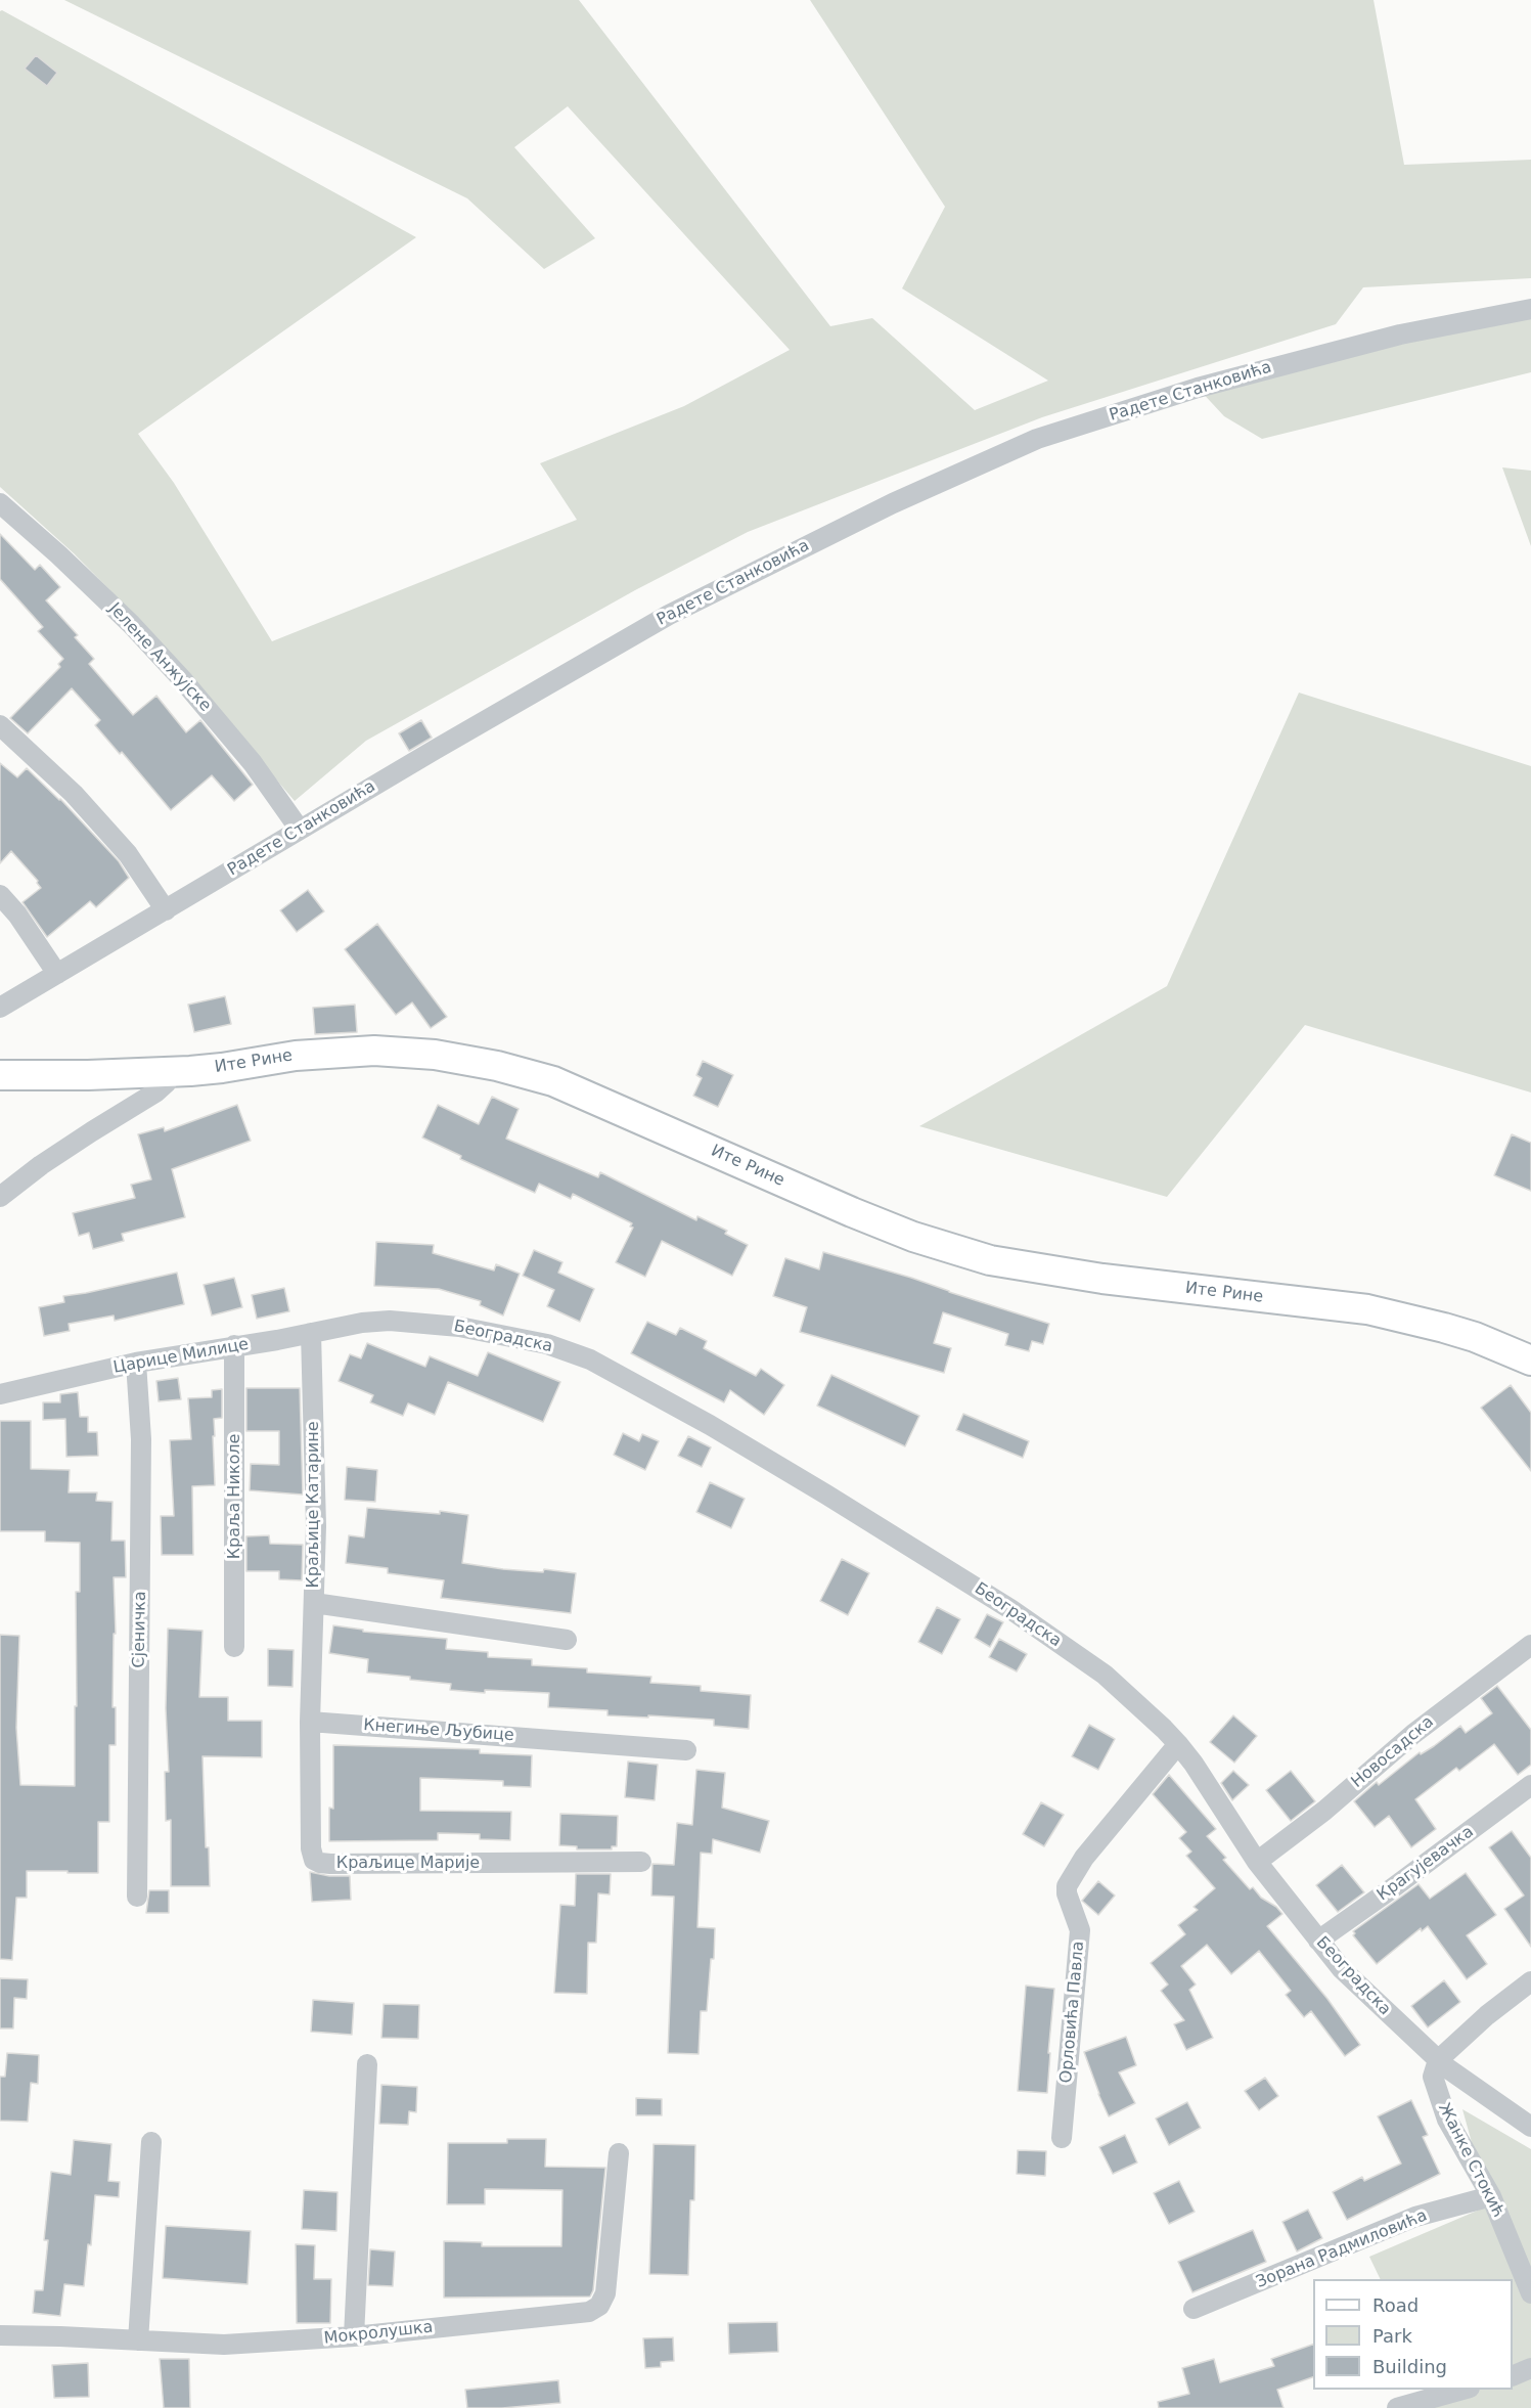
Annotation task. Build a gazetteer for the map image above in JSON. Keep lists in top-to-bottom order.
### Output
{
  "streets": {
    "street": [
      "Радете Станковића",
      "Јелене Анжујске",
      "Ите Рине",
      "Београдска",
      "Царице Милице",
      "Краља Николе",
      "Краљице Катарине",
      "Сјеничка",
      "Кнегиње Љубице",
      "Новосадска",
      "Краљице Марије",
      "Крагујевачка",
      "Орловића Павла",
      "Жанке Стокић",
      "Зорана Радмиловића",
      "Мокролушка"
    ]
  },
  "crossings": [
    ["Радете Станковића", "Јелене Анжујске"],
    ["Београдска", "Царице Милице"],
    ["Београдска", "Новосадска"],
    ["Београдска", "Крагујевачка"],
    ["Београдска", "Орловића Павла"],
    ["Београдска", "Жанке Стокић"],
    ["Царице Милице", "Краља Николе"],
    ["Царице Милице", "Краљице Катарине"],
    ["Царице Милице", "Сјеничка"],
    ["Кнегиње Љубице", "Краљице Марије"],
    ["Жанке Стокић", "Зорана Радмиловића"]
  ],
  "legend": ["Road", "Park", "Building"]
}
